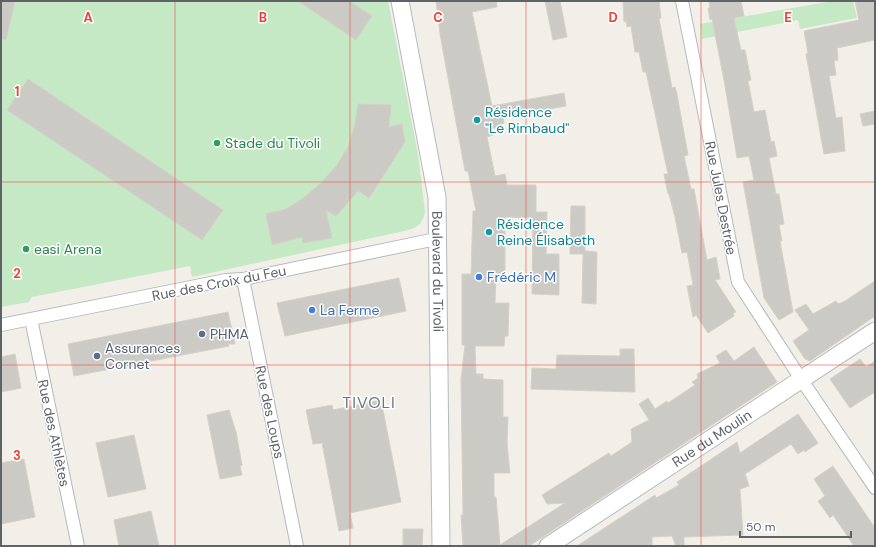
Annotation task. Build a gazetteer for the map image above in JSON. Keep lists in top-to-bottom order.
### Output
{
  "streets": {
    "street": [
      "Rue Jules Destrée",
      "Boulevard du Tivoli",
      "Rue des Croix du Feu",
      "Rue des Loups",
      "Rue des Athlètes",
      "Rue du Moulin"
    ]
  },
  "crossings": [
    ["Rue Jules Destrée", "Rue du Moulin"],
    ["Boulevard du Tivoli", "Rue des Croix du Feu"],
    ["Rue des Croix du Feu", "Rue des Loups"],
    ["Rue des Croix du Feu", "Rue des Athlètes"]
  ],
  "districts": ["TIVOLI"],
  "places": [
    "Résidence \"Le Rimbaud\"",
    "Stade du Tivoli",
    "Résidence Reine Élisabeth",
    "easi Arena",
    "Frédéric M",
    "La Ferme",
    "PHMA",
    "Assurances Cornet"
  ],
  "scale_bar": "50 m",
  "grid": {
    "columns": [
      "A",
      "B",
      "C",
      "D",
      "E"
    ],
    "rows": ["1", "2", "3"]
  }
}
